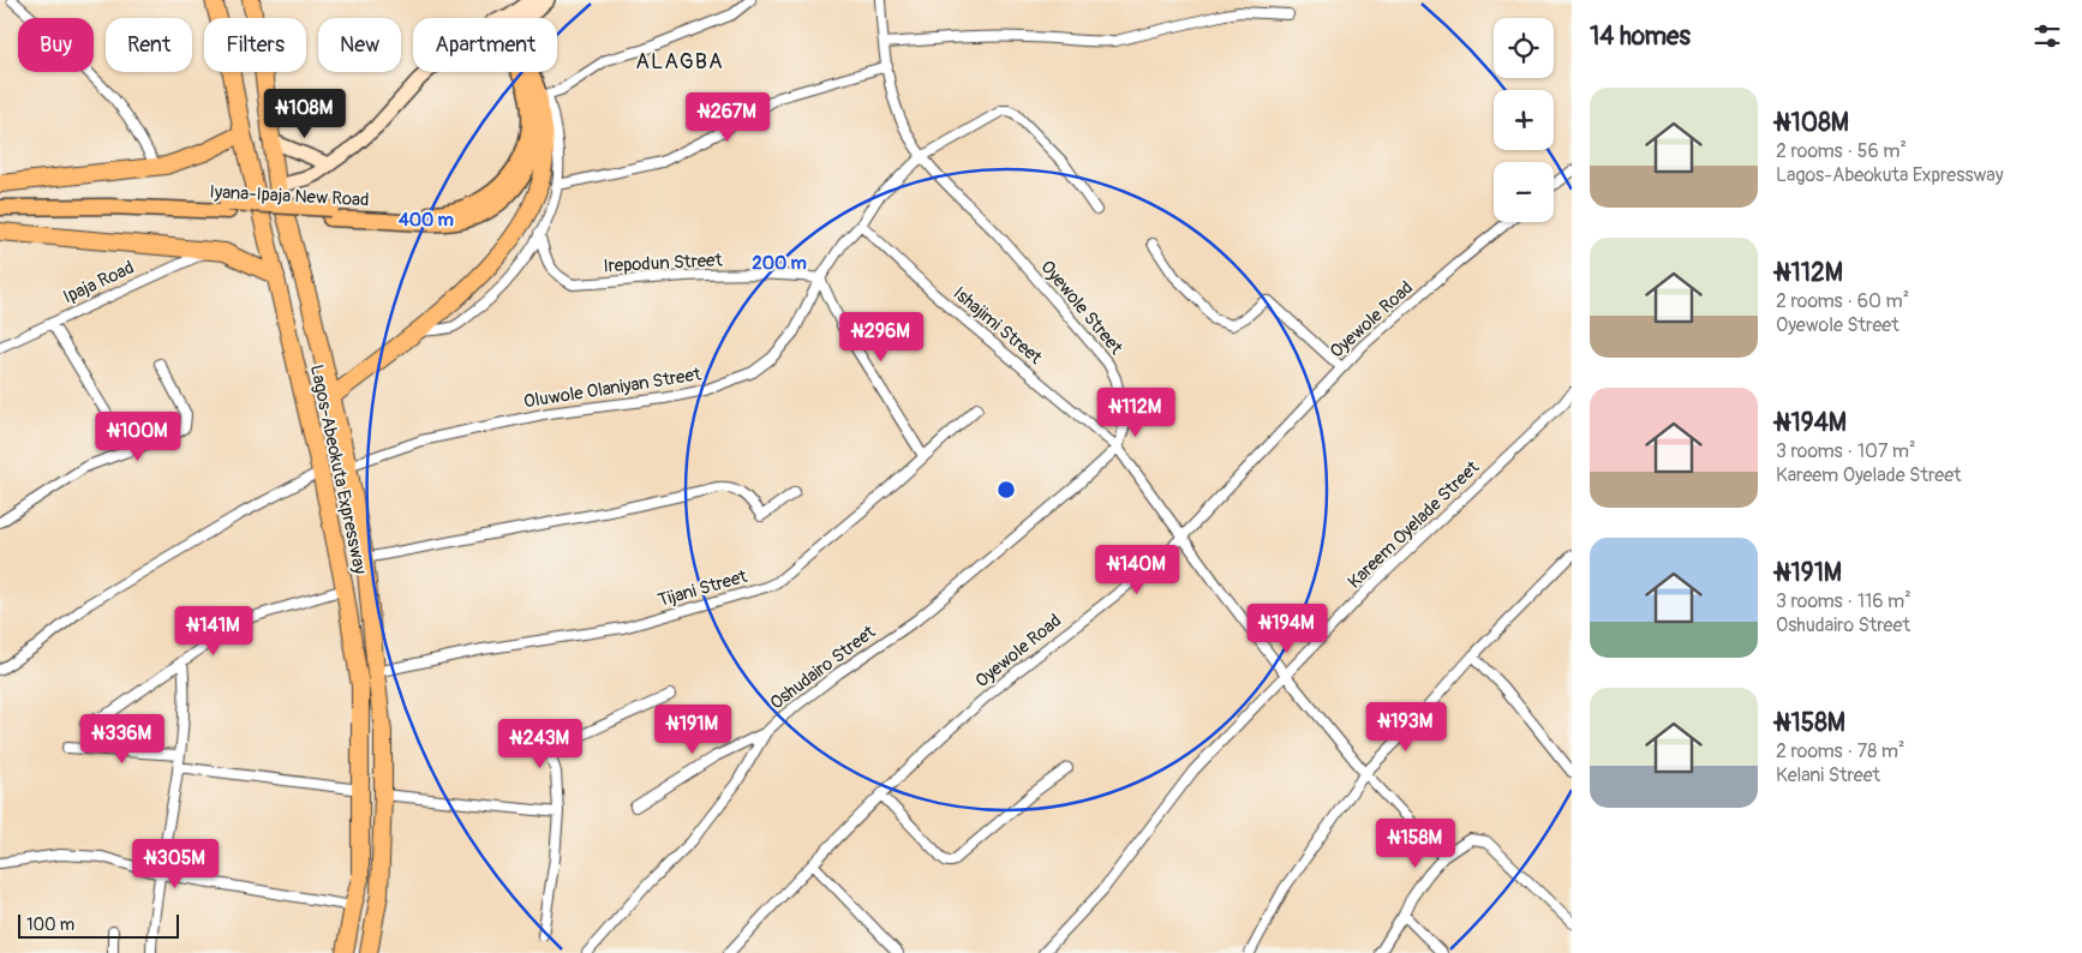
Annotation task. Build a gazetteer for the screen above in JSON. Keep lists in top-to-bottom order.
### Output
{
  "streets": {
    "highway": ["Lagos-Abeokuta Expressway"],
    "main road": ["Iyana-Ipaja New Road"],
    "street": [
      "Irepodun Street",
      "Ipaja Road",
      "Oyewole Street",
      "Oyewole Road",
      "Ishajimi Street",
      "Oluwole Olaniyan Street",
      "Kareem Oyelade Street",
      "Tijani Street",
      "Oshudairo Street"
    ]
  },
  "crossings": [
    ["Irepodun Street", "Oluwole Olaniyan Street"],
    ["Oyewole Street", "Ishajimi Street"],
    ["Oyewole Street", "Oluwole Olaniyan Street"],
    ["Oyewole Street", "Oshudairo Street"],
    ["Ishajimi Street", "Oluwole Olaniyan Street"],
    ["Ishajimi Street", "Oshudairo Street"],
    ["Oluwole Olaniyan Street", "Lagos-Abeokuta Expressway"],
    ["Lagos-Abeokuta Expressway", "Tijani Street"]
  ],
  "districts": ["ALAGBA"],
  "scale_bar": "100 m",
  "page": {
    "heading": "14 homes",
    "map_buttons": ["+", "−"],
    "chip": [
      "Buy",
      "Rent",
      "Filters",
      "New",
      "Apartment"
    ],
    "list": [
      {
        "name": "₦108M",
        "note": "2 rooms · 56 m² · Lagos-Abeokuta Expressway"
      },
      {
        "name": "₦112M",
        "note": "2 rooms · 60 m² · Oyewole Street"
      },
      {
        "name": "₦194M",
        "note": "3 rooms · 107 m² · Kareem Oyelade Street"
      },
      {
        "name": "₦191M",
        "note": "3 rooms · 116 m² · Oshudairo Street"
      },
      {
        "name": "₦158M",
        "note": "2 rooms · 78 m² · Kelani Street"
      }
    ],
    "price": [
      "₦108M",
      "₦267M",
      "₦296M",
      "₦112M",
      "₦100M",
      "₦140M",
      "₦194M",
      "₦141M",
      "₦193M",
      "₦191M",
      "₦336M",
      "₦243M",
      "₦158M",
      "₦305M"
    ],
    "scale": "100 m"
  },
  "rings": ["400 m", "200 m"]
}
